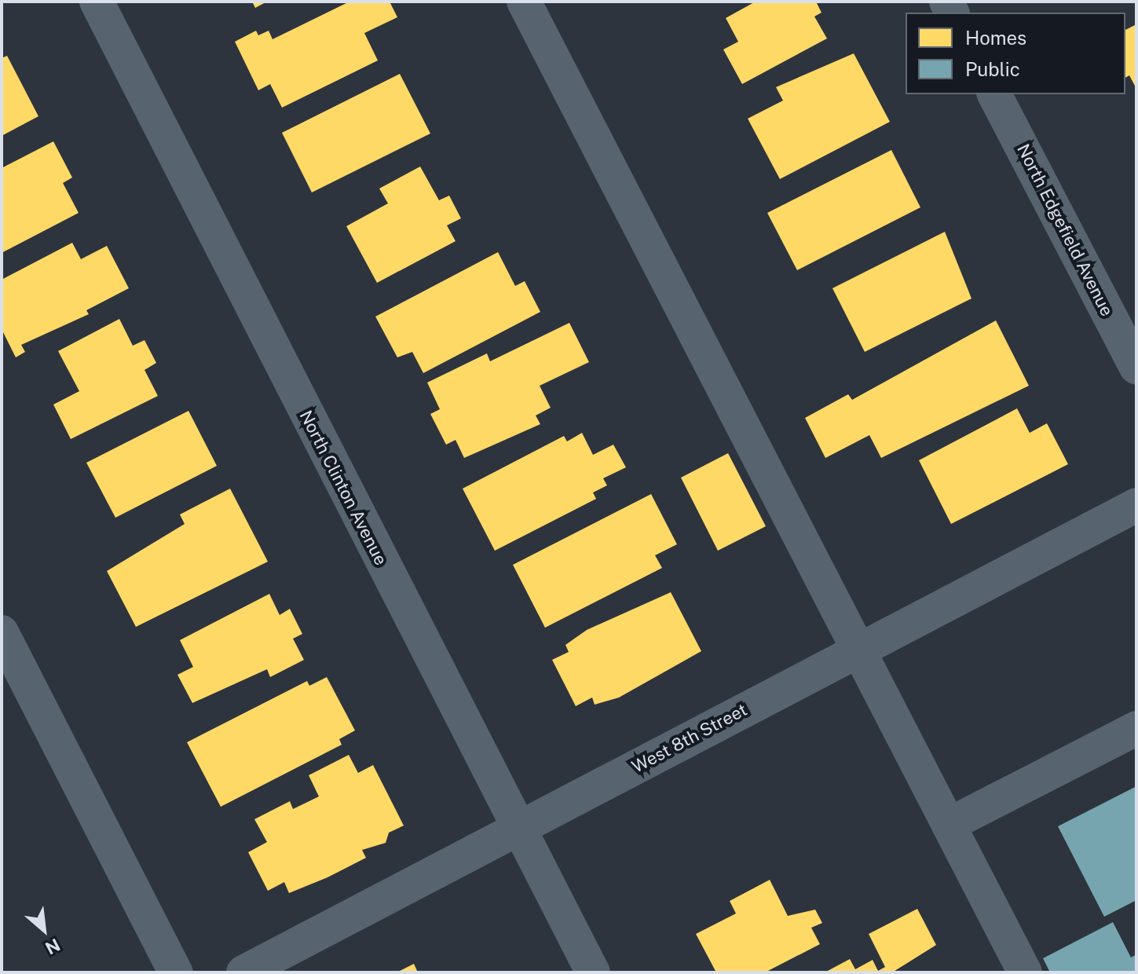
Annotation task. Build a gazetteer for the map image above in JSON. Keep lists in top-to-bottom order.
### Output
{
  "streets": {
    "street": ["North Edgefield Avenue", "North Clinton Avenue", "West 8th Street"]
  },
  "crossings": [
    ["North Clinton Avenue", "West 8th Street"]
  ],
  "legend": ["Homes", "Public"],
  "north": "bottom right"
}
